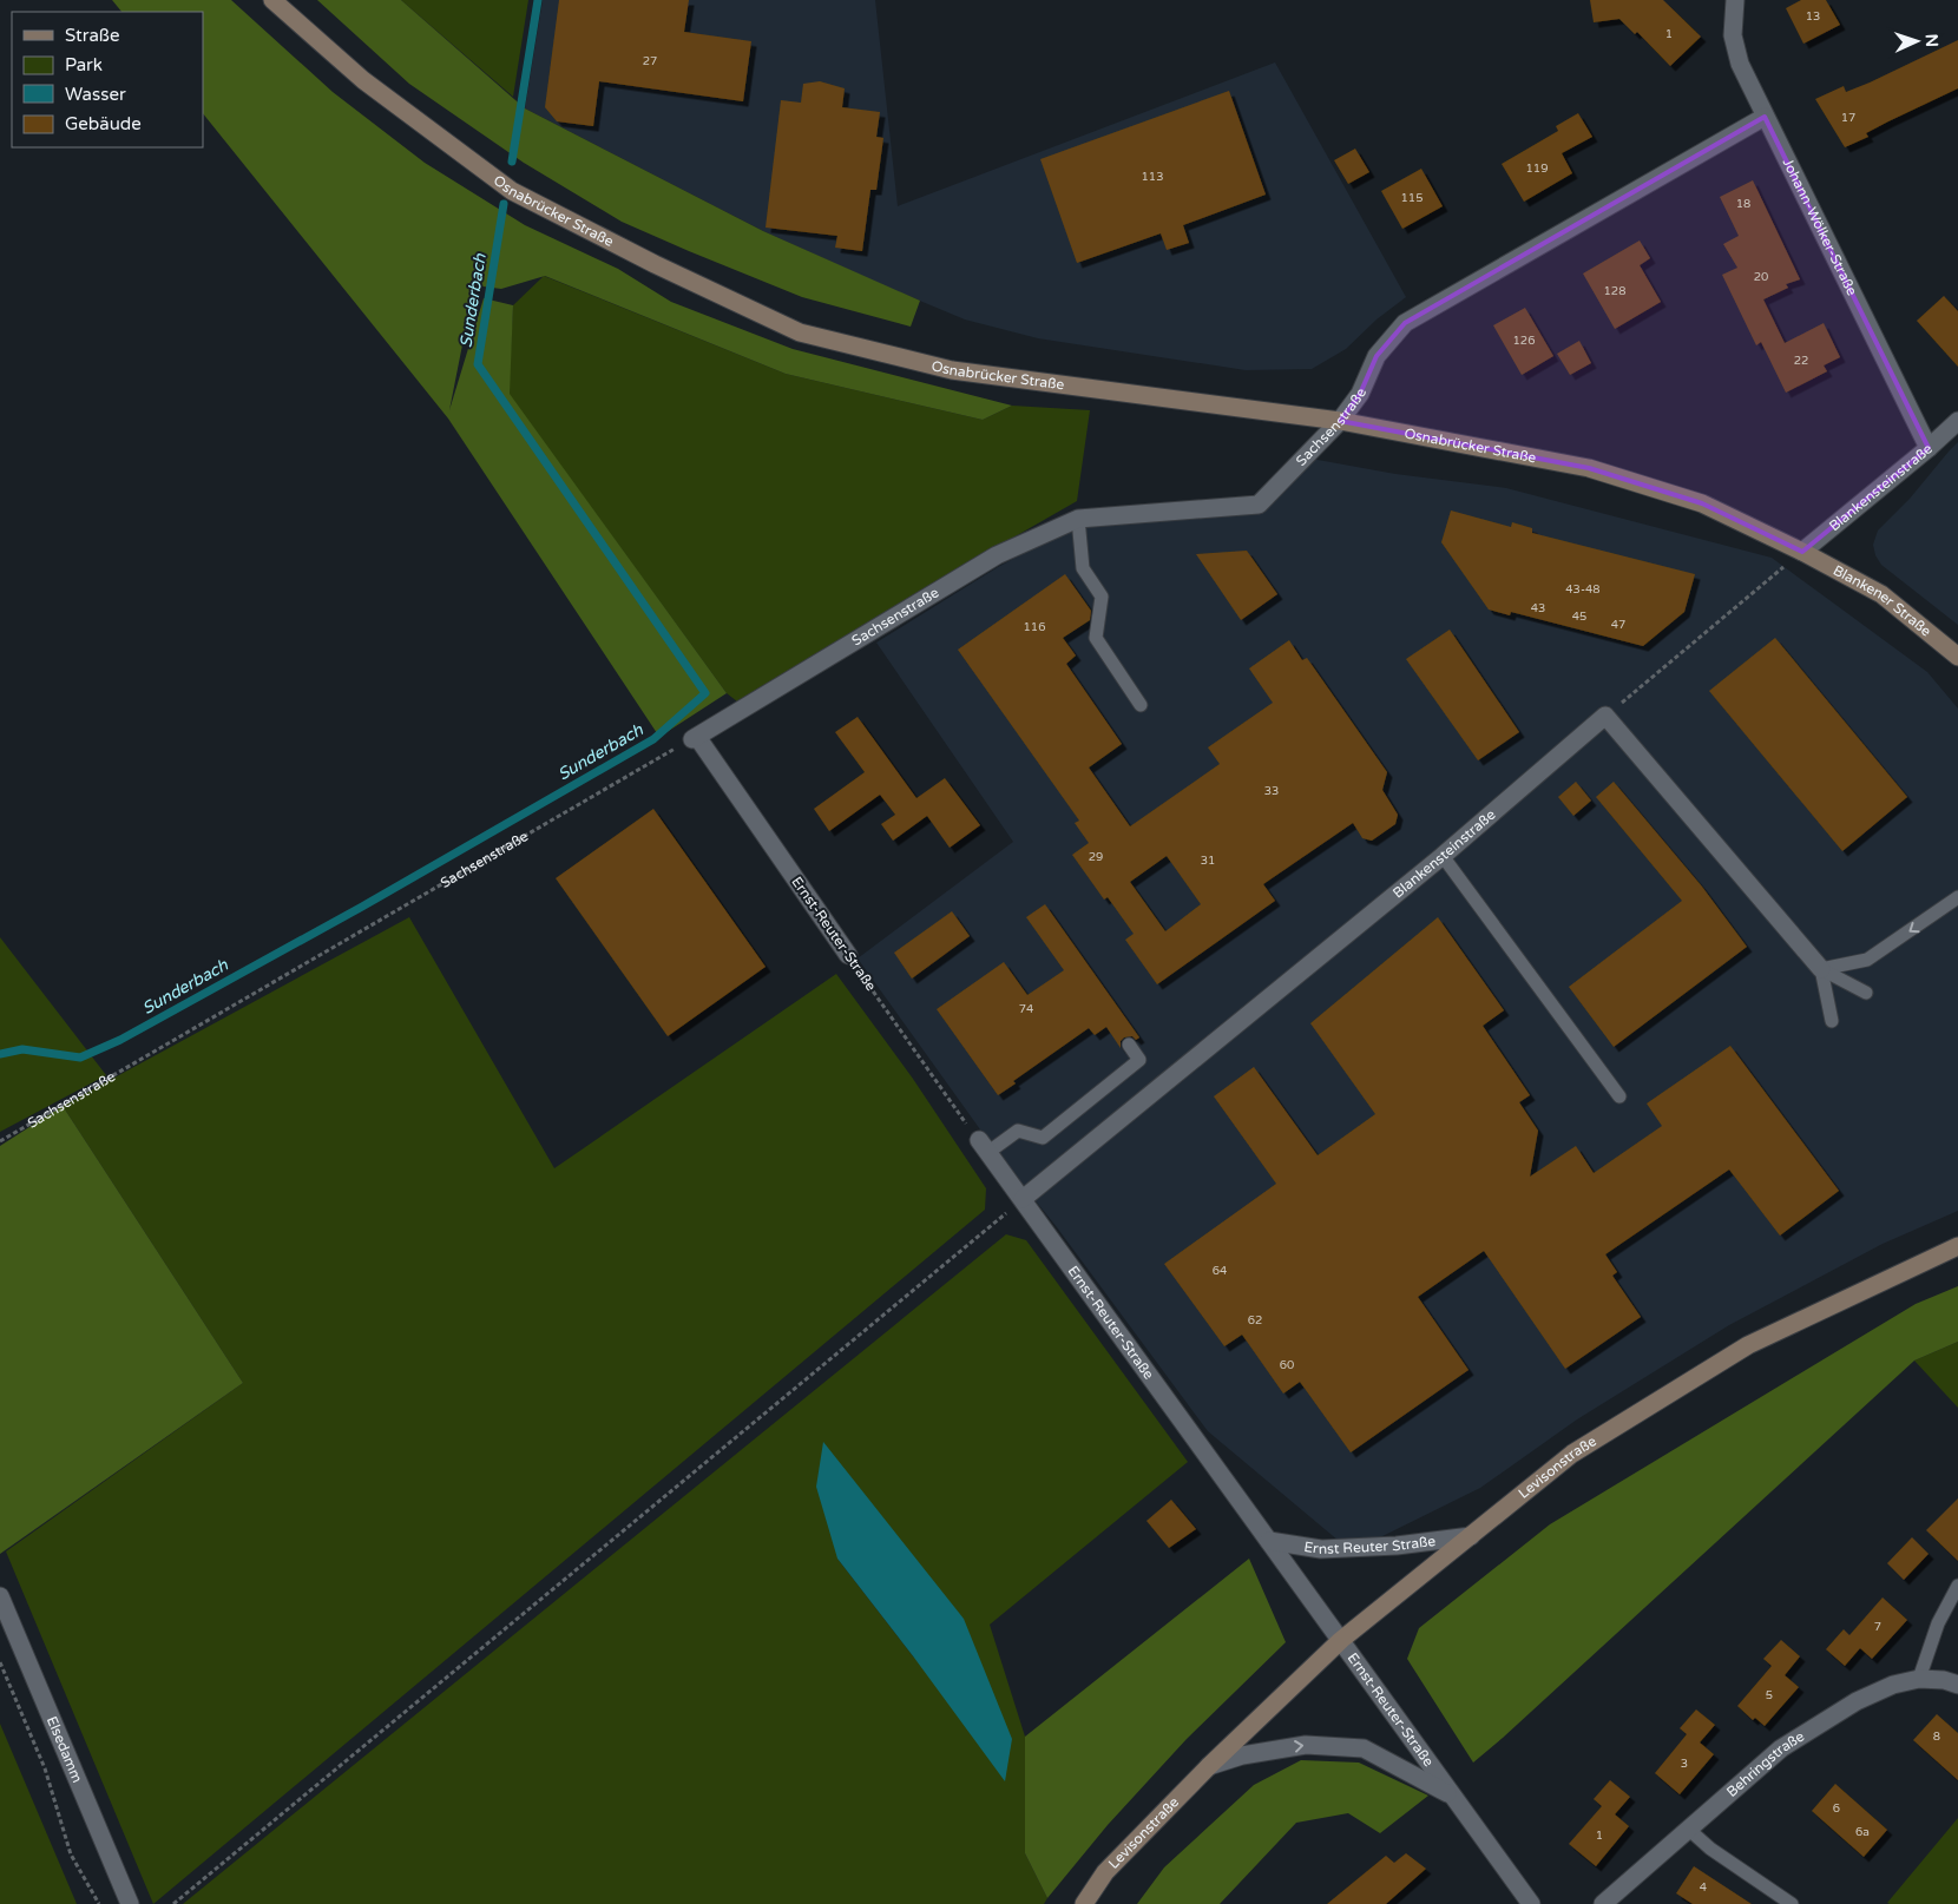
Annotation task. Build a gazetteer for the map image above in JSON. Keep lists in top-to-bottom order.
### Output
{
  "streets": {
    "main road": ["Osnabrücker Straße", "Blankener Straße", "Levisonstraße"],
    "street": [
      "Johann-Wölker-Straße",
      "Sachsenstraße",
      "Blankensteinstraße",
      "Ernst-Reuter-Straße",
      "Ernst Reuter Straße",
      "Elsedamm",
      "Behringstraße"
    ]
  },
  "crossings": [
    ["Osnabrücker Straße", "Sachsenstraße"],
    ["Osnabrücker Straße", "Blankensteinstraße"],
    ["Osnabrücker Straße", "Blankener Straße"],
    ["Johann-Wölker-Straße", "Sachsenstraße"],
    ["Johann-Wölker-Straße", "Blankensteinstraße"],
    ["Sachsenstraße", "Ernst-Reuter-Straße"],
    ["Blankensteinstraße", "Blankener Straße"],
    ["Blankensteinstraße", "Ernst-Reuter-Straße"],
    ["Ernst-Reuter-Straße", "Levisonstraße"],
    ["Ernst-Reuter-Straße", "Ernst Reuter Straße"],
    ["Levisonstraße", "Ernst Reuter Straße"]
  ],
  "water": ["Sunderbach"],
  "house_numbers": [
    "13",
    "1",
    "27",
    "17",
    "119",
    "113",
    "115",
    "18",
    "20",
    "128",
    "126",
    "22",
    "43-48",
    "43",
    "45",
    "47",
    "116",
    "33",
    "29",
    "31",
    "74",
    "64",
    "62",
    "60",
    "7",
    "5",
    "8",
    "3",
    "6",
    "6a",
    "1",
    "4"
  ],
  "legend": [
    "Straße",
    "Park",
    "Wasser",
    "Gebäude"
  ],
  "north": "right"
}
